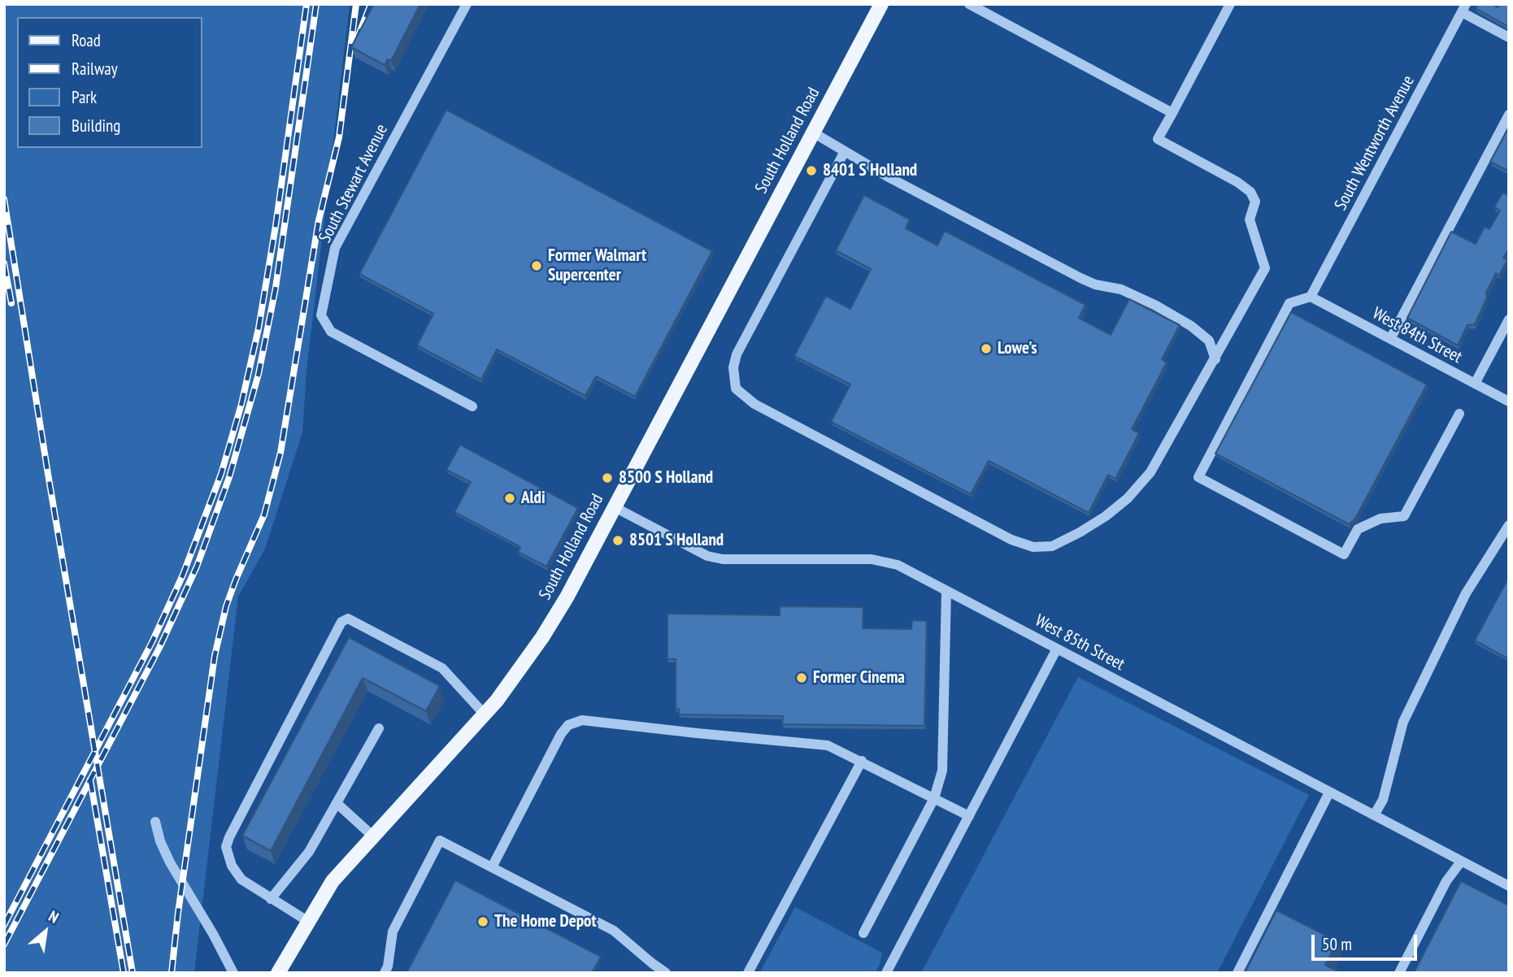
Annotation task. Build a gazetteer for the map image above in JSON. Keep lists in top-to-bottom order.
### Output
{
  "streets": {
    "main road": ["South Holland Road"],
    "street": [
      "South Wentworth Avenue",
      "South Stewart Avenue",
      "West 84th Street",
      "West 85th Street"
    ]
  },
  "crossings": [
    ["South Holland Road", "West 85th Street"],
    ["South Wentworth Avenue", "West 84th Street"]
  ],
  "places": [
    "8401 S Holland",
    "Former Walmart Supercenter",
    "Lowe's",
    "8500 S Holland",
    "Aldi",
    "8501 S Holland",
    "Former Cinema",
    "The Home Depot"
  ],
  "legend": [
    "Road",
    "Railway",
    "Park",
    "Building"
  ],
  "scale_bar": "50 m",
  "north": "top right"
}
